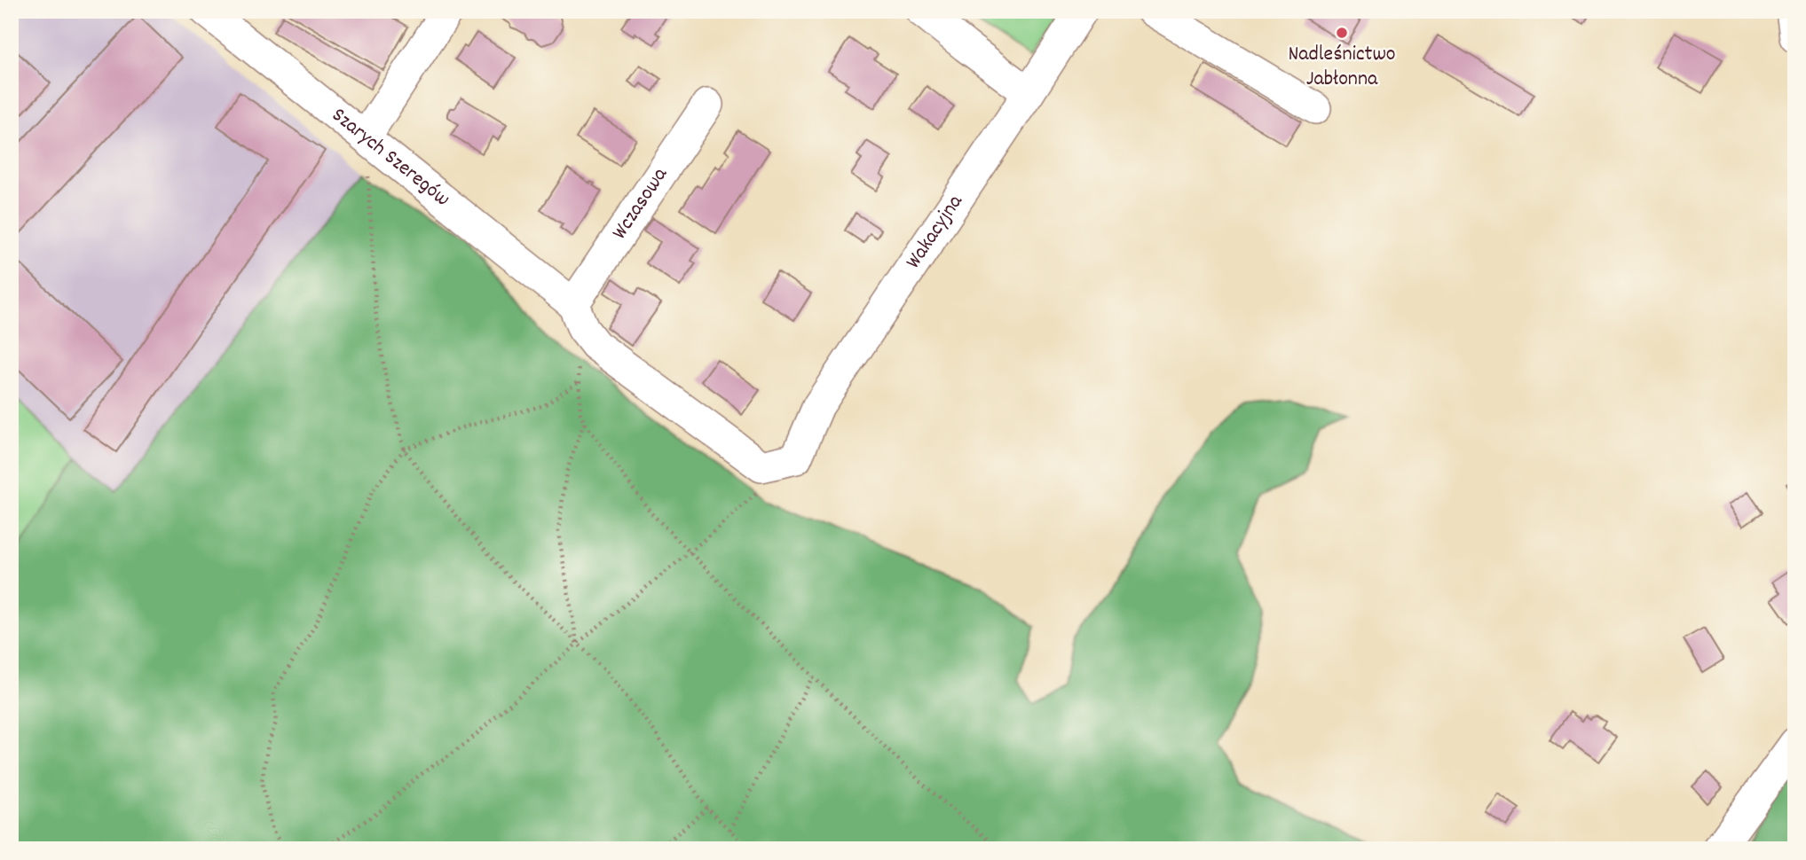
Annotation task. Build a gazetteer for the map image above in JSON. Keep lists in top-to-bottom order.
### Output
{
  "streets": {
    "street": ["Szarych Szeregów", "Wczasowa", "Wakacyjna"]
  },
  "crossings": [
    ["Szarych Szeregów", "Wczasowa"],
    ["Szarych Szeregów", "Wakacyjna"],
    ["Wczasowa", "Wakacyjna"]
  ],
  "places": ["Nadleśnictwo Jabłonna"]
}
